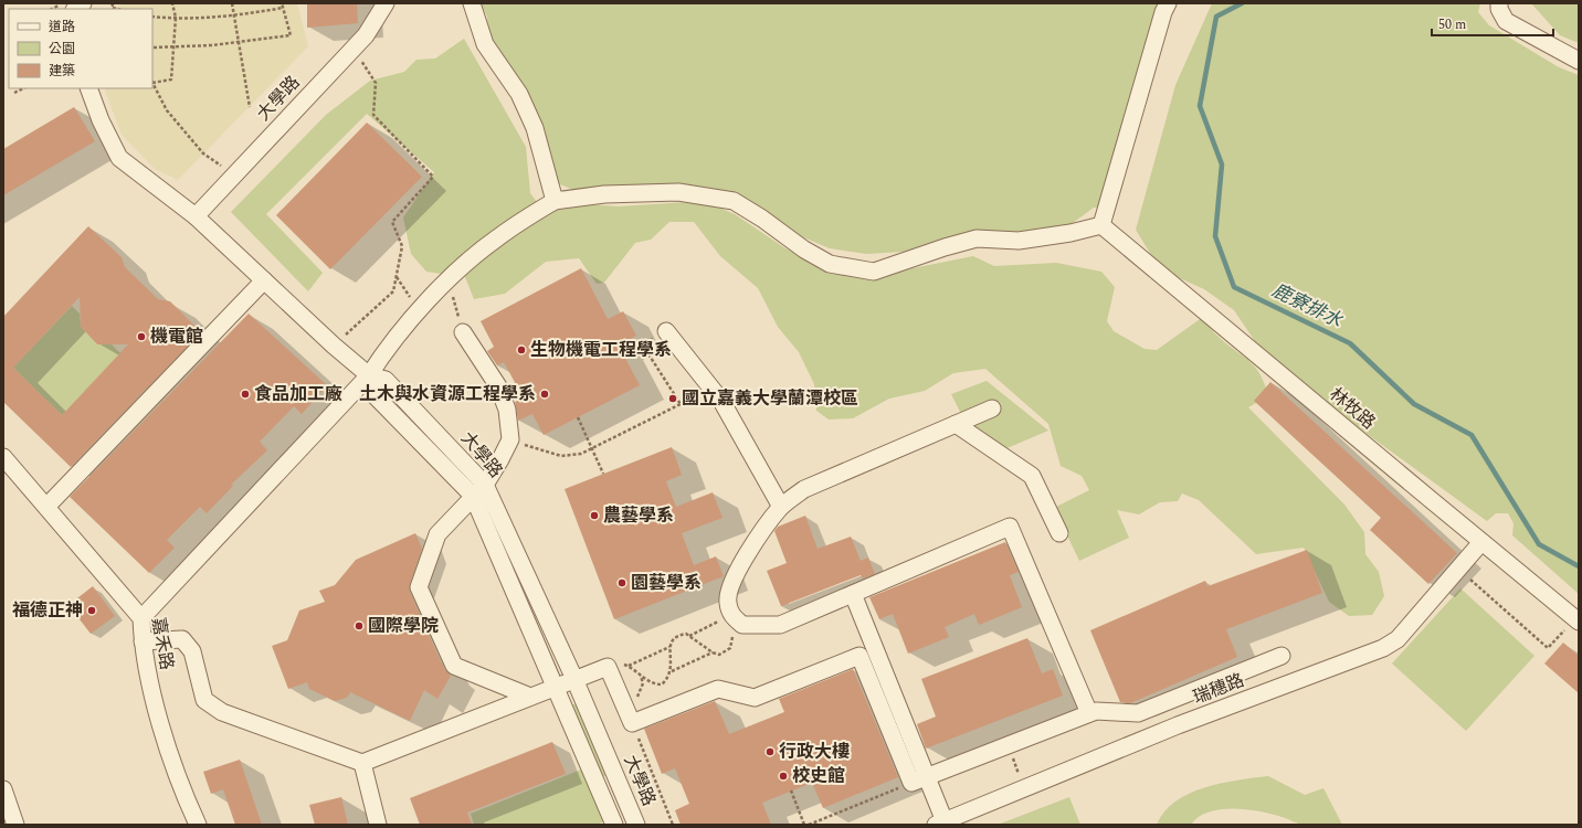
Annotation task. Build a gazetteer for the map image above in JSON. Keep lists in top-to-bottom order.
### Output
{
  "streets": {
    "street": [
      "大學路",
      "林牧路",
      "嘉禾路",
      "瑞穗路"
    ]
  },
  "crossings": [
    ["林牧路", "瑞穗路"]
  ],
  "water": ["鹿寮排水"],
  "places": [
    "機電館",
    "生物機電工程學系",
    "食品加工廠",
    "土木與水資源工程學系",
    "國立嘉義大學蘭潭校區",
    "農藝學系",
    "園藝學系",
    "福德正神",
    "國際學院",
    "行政大樓",
    "校史館"
  ],
  "legend": ["道路", "公園", "建築"],
  "scale_bar": "50 m"
}
